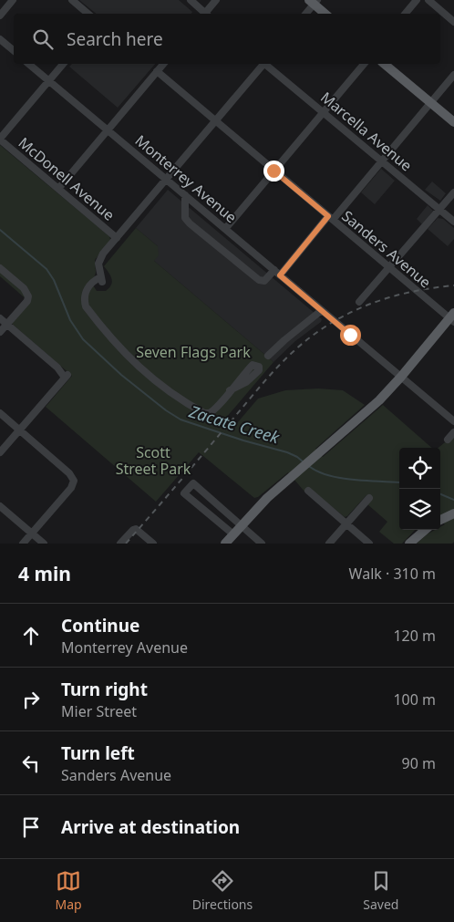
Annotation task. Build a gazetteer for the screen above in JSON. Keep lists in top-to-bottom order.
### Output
{
  "streets": {
    "street": [
      "Marcella Avenue",
      "McDonell Avenue",
      "Monterrey Avenue",
      "Sanders Avenue"
    ]
  },
  "water": ["Zacate Creek"],
  "parks": ["Seven Flags Park", "Scott Street Park"],
  "page": {
    "search": "Search here",
    "heading": ["4 min", "Walk · 310 m"],
    "list": [
      ["Continue", "Monterrey Avenue", "120 m"],
      ["Turn right", "Mier Street", "100 m"],
      ["Turn left", "Sanders Avenue", "90 m"],
      "Arrive at destination"
    ],
    "nav": ["Map", "Directions", "Saved"]
  }
}
